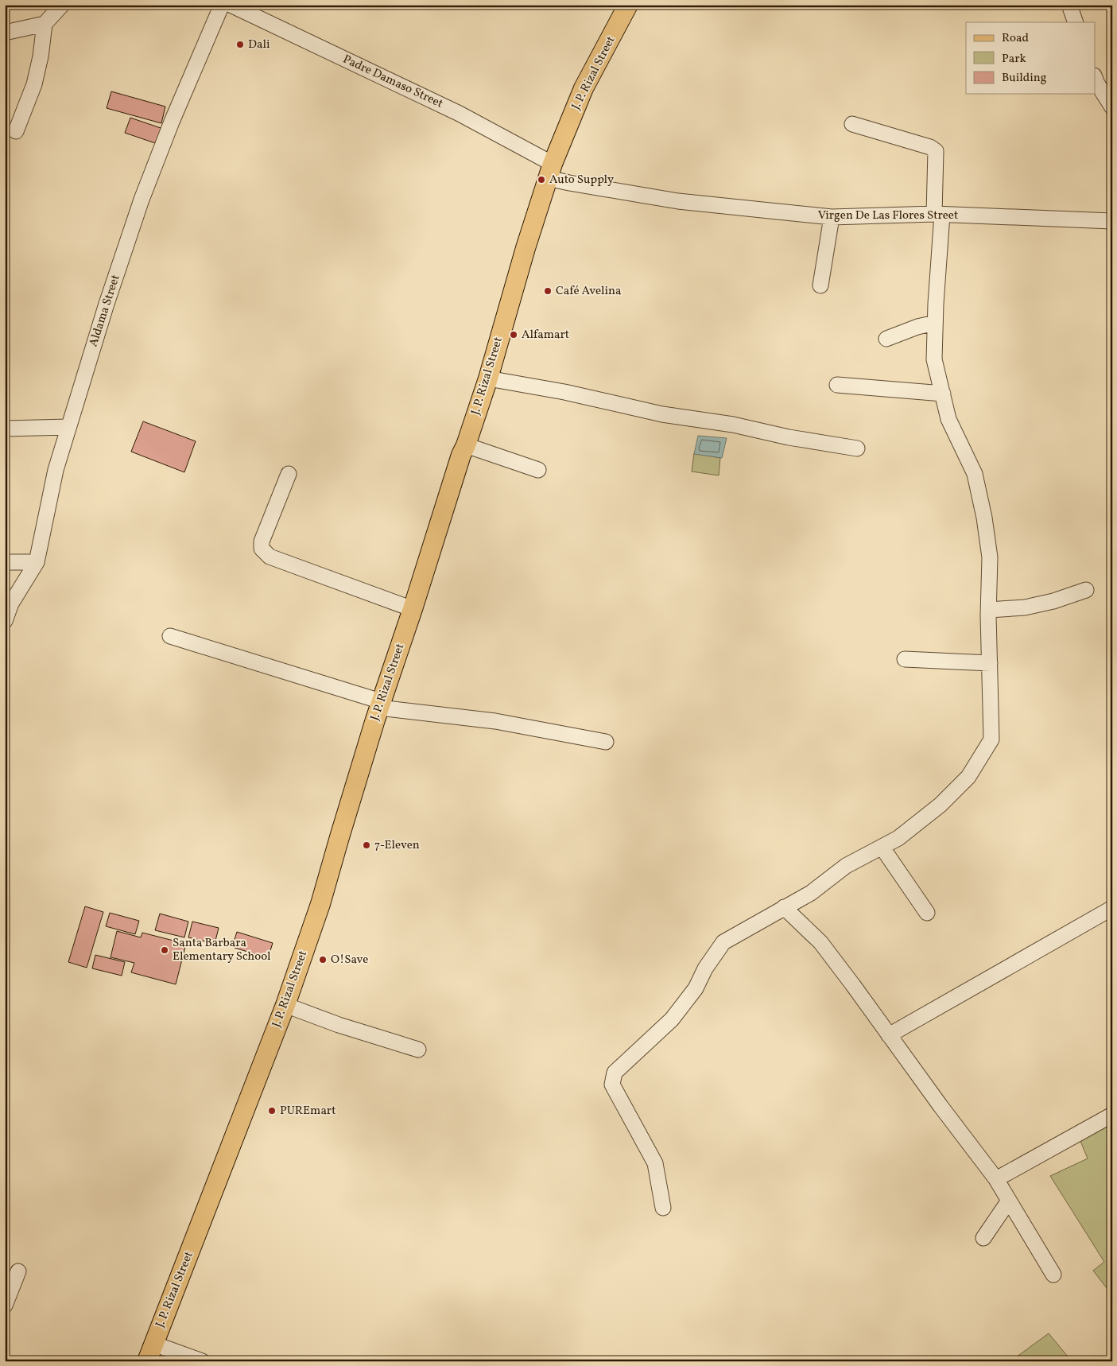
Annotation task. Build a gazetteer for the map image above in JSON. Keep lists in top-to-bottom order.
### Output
{
  "streets": {
    "main road": ["J. P. Rizal Street"],
    "street": ["Padre Damaso Street", "Virgen De Las Flores Street", "Aldama Street"]
  },
  "crossings": [
    ["J. P. Rizal Street", "Padre Damaso Street"],
    ["J. P. Rizal Street", "Virgen De Las Flores Street"],
    ["Padre Damaso Street", "Virgen De Las Flores Street"]
  ],
  "places": [
    "Dali",
    "Auto Supply",
    "Café Avelina",
    "Alfamart",
    "7-Eleven",
    "Santa Barbara Elementary School",
    "O!Save",
    "PUREmart"
  ],
  "legend": ["Road", "Park", "Building"]
}
